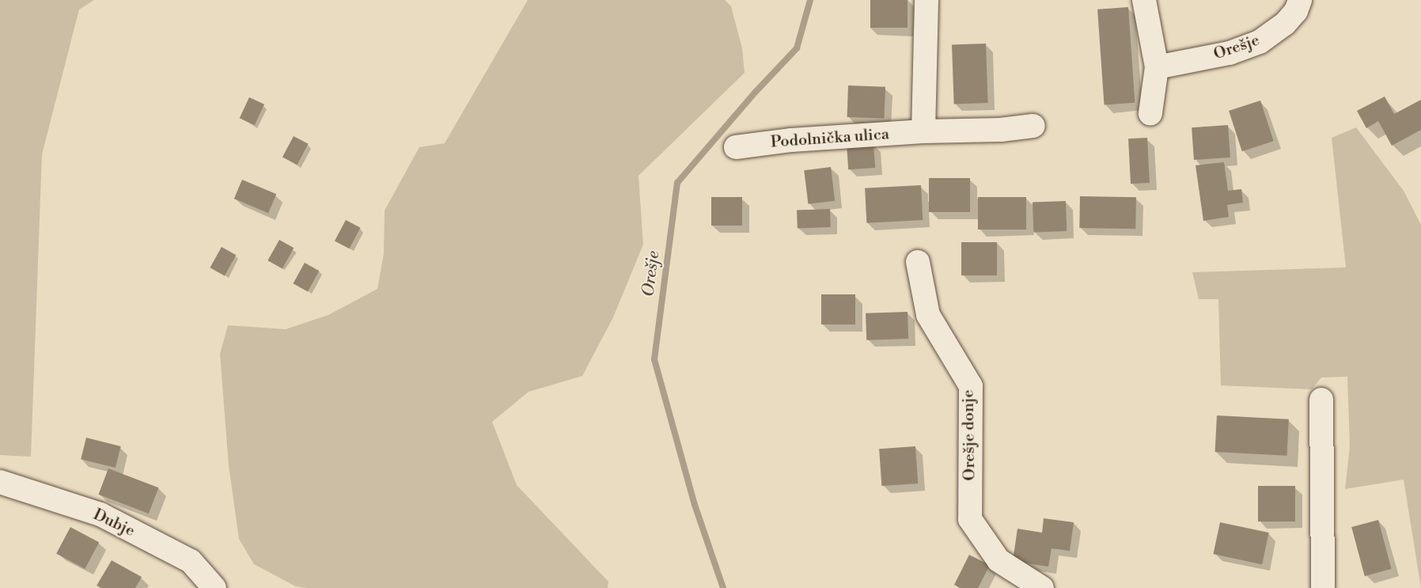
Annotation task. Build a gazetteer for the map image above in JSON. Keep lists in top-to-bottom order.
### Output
{
  "streets": {
    "street": [
      "Orešje",
      "Podolnička ulica",
      "Orešje donje",
      "Dubje"
    ]
  },
  "water": ["Orešje"]
}
